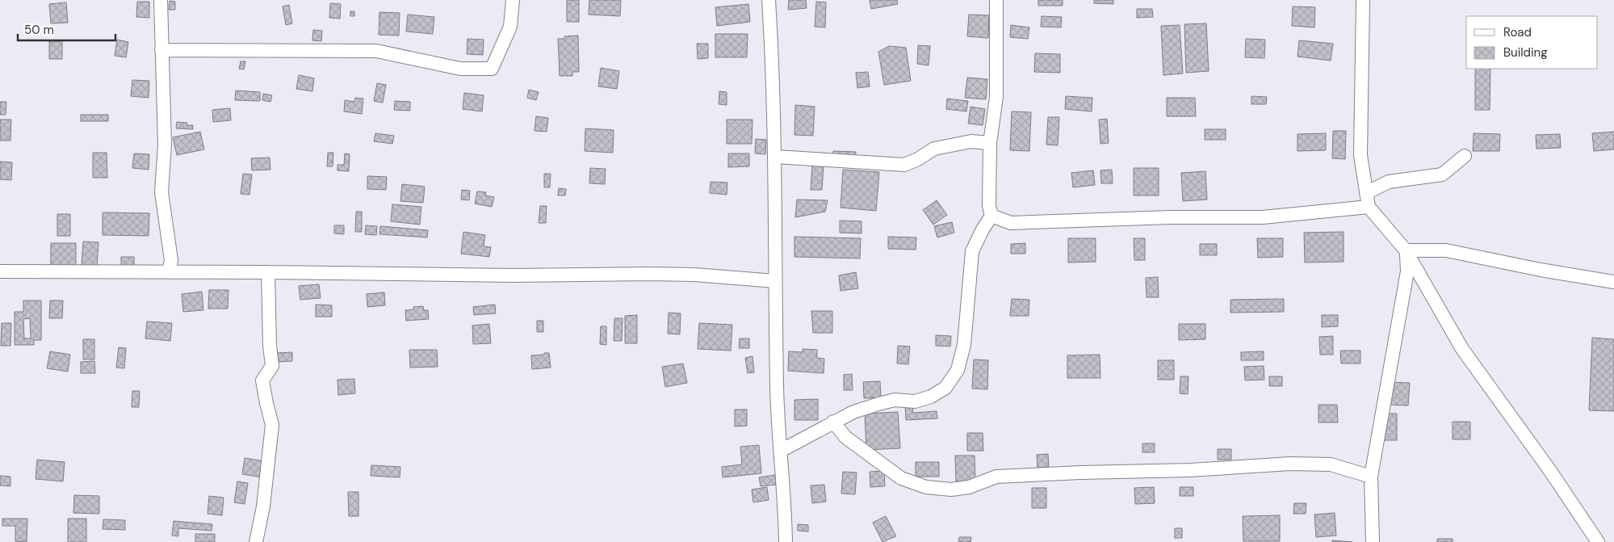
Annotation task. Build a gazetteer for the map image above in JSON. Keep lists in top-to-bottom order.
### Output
{
  "legend": ["Road", "Building"],
  "scale_bar": "50 m"
}
